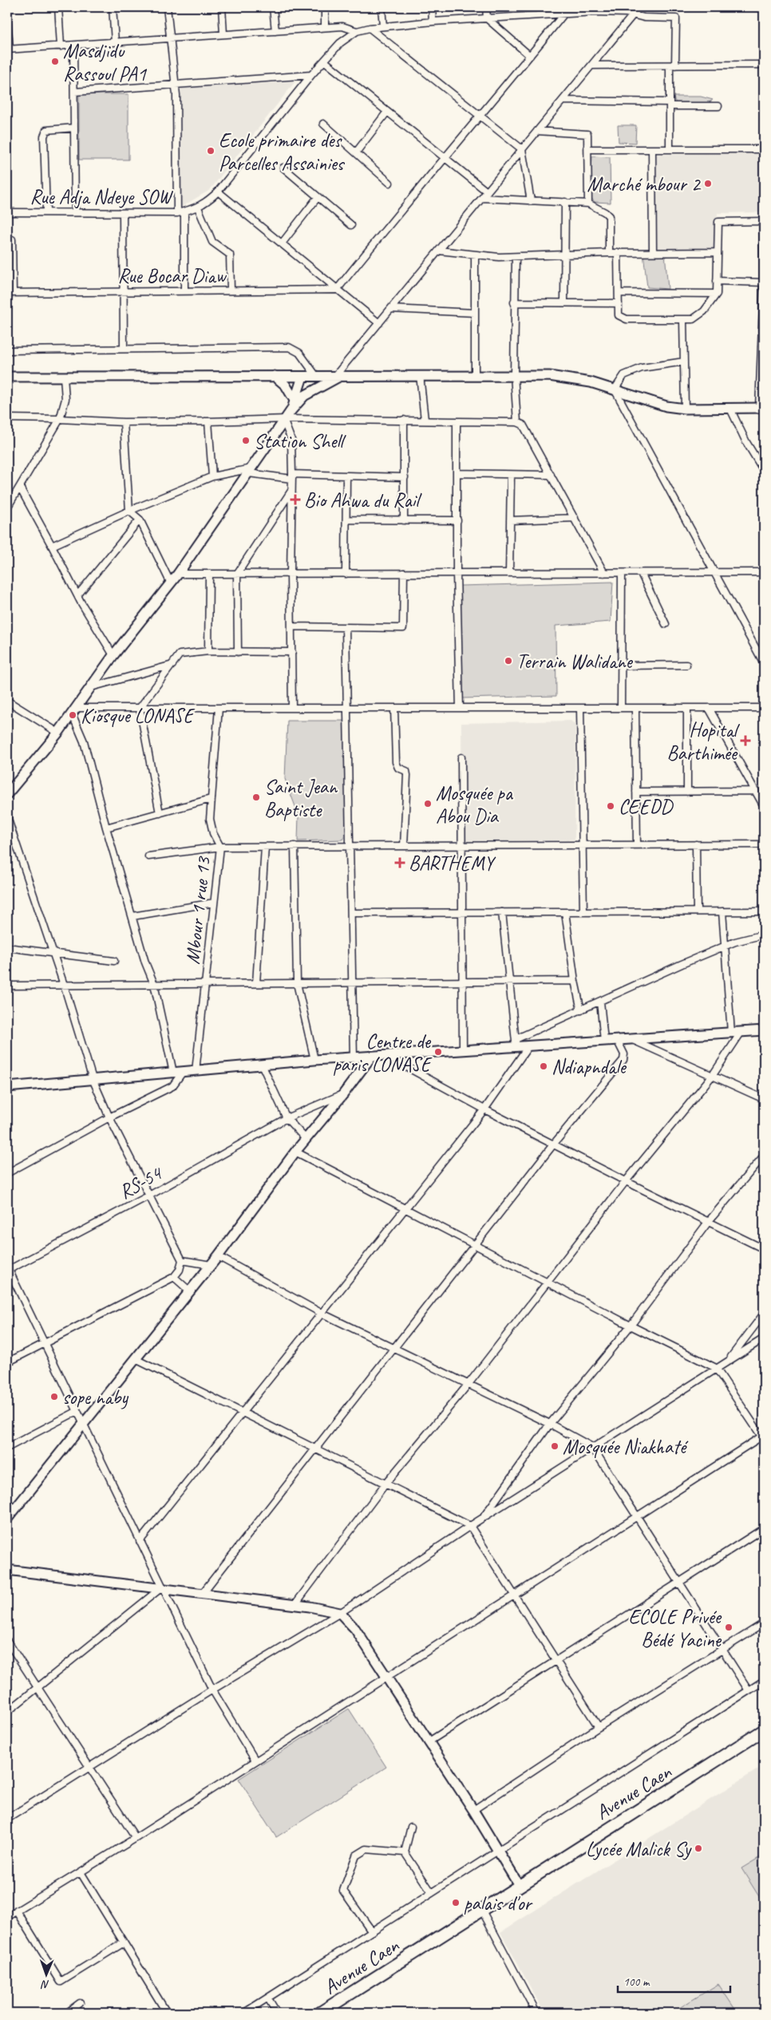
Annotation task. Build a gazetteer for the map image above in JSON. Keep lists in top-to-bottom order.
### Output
{
  "streets": {
    "highway": ["Avenue Caen"],
    "street": [
      "Rue Adja Ndeye SOW",
      "Rue Bocar Diaw",
      "Mbour 1 rue 13",
      "RS-54"
    ]
  },
  "places": {
    "other": [
      "Masdjidu Rassoul PA1",
      "Ecole primaire des Parcelles Assainies",
      "Marché mbour 2",
      "Station Shell",
      "Terrain Walidane",
      "Kiosque LONASE",
      "Saint Jean Baptiste",
      "Mosquée pa Abou Dia",
      "CEEDD",
      "Centre de paris LONASE",
      "Ndiapndale",
      "sope naby",
      "Mosquée Niakhaté",
      "ECOLE Privée Bédé Yacine",
      "Lycée Malick Sy",
      "palais d'or"
    ],
    "health": ["Bio Ahwa du Rail", "Hopital Barthimée", "BARTHEMY"]
  },
  "scale_bar": "100 m",
  "north": "bottom"
}
